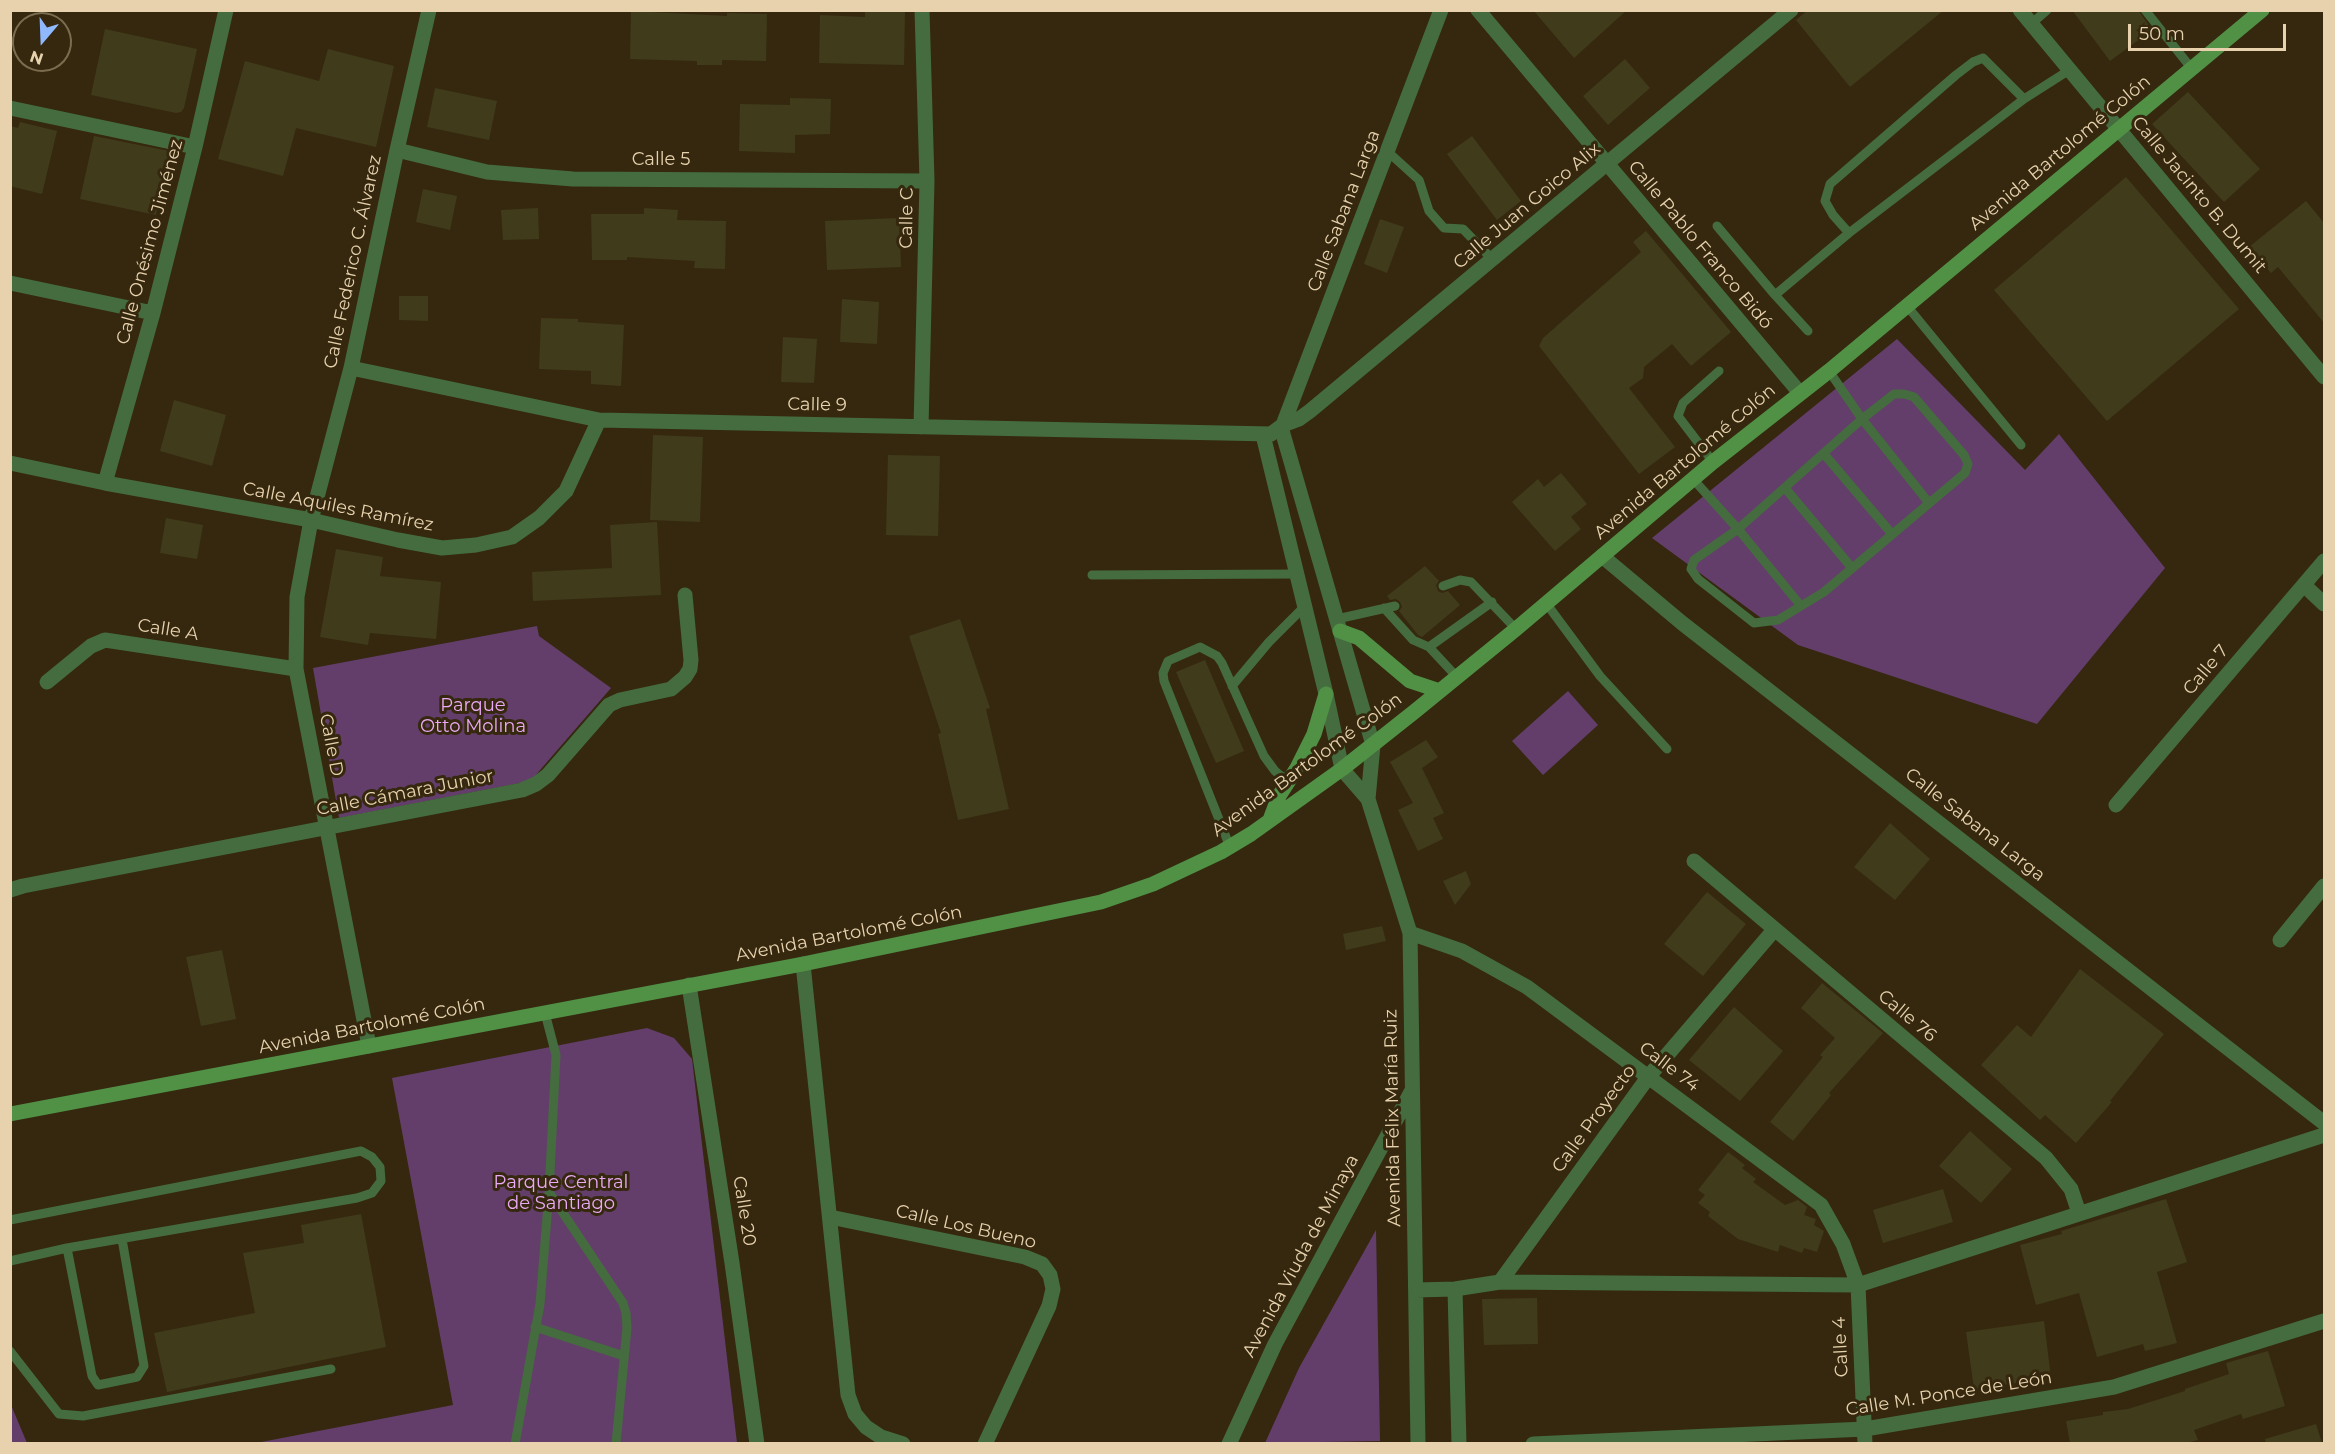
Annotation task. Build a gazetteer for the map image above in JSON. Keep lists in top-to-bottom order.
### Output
{
  "streets": {
    "main road": ["Avenida Bartolomé Colón"],
    "street": [
      "Calle 5",
      "Calle Jacinto B. Dumit",
      "Calle Juan Goico Alix",
      "Calle Sabana Larga",
      "Calle C",
      "Calle Onésimo Jiménez",
      "Calle Pablo Franco Bidó",
      "Calle Federico C. Álvarez",
      "Calle 9",
      "Calle Aquiles Ramírez",
      "Calle A",
      "Calle 7",
      "Calle D",
      "Calle Cámara Junior",
      "Calle 76",
      "Calle 74",
      "Avenida Félix María Ruiz",
      "Calle Proyecto",
      "Calle 20",
      "Calle Los Bueno",
      "Avenida Viuda de Minaya",
      "Calle 4",
      "Calle M. Ponce de León"
    ]
  },
  "crossings": [
    ["Avenida Bartolomé Colón", "Calle Jacinto B. Dumit"],
    ["Avenida Bartolomé Colón", "Calle Sabana Larga"],
    ["Avenida Bartolomé Colón", "Calle Pablo Franco Bidó"],
    ["Avenida Bartolomé Colón", "Calle D"],
    ["Avenida Bartolomé Colón", "Avenida Félix María Ruiz"],
    ["Avenida Bartolomé Colón", "Calle 20"],
    ["Calle 5", "Calle C"],
    ["Calle 5", "Calle Federico C. Álvarez"],
    ["Calle Juan Goico Alix", "Calle Sabana Larga"],
    ["Calle Juan Goico Alix", "Calle Pablo Franco Bidó"],
    ["Calle Juan Goico Alix", "Calle 9"],
    ["Calle Sabana Larga", "Calle 9"],
    ["Calle C", "Calle 9"],
    ["Calle Onésimo Jiménez", "Calle Aquiles Ramírez"],
    ["Calle Federico C. Álvarez", "Calle 9"],
    ["Calle Federico C. Álvarez", "Calle Aquiles Ramírez"],
    ["Calle Federico C. Álvarez", "Calle D"],
    ["Calle 9", "Calle Aquiles Ramírez"],
    ["Calle Aquiles Ramírez", "Calle D"],
    ["Calle A", "Calle D"],
    ["Calle D", "Calle Cámara Junior"],
    ["Calle 76", "Calle Proyecto"],
    ["Calle 74", "Avenida Félix María Ruiz"],
    ["Calle 74", "Calle Proyecto"],
    ["Calle 74", "Calle 4"],
    ["Avenida Félix María Ruiz", "Avenida Viuda de Minaya"],
    ["Calle 4", "Calle M. Ponce de León"]
  ],
  "parks": ["Parque Otto Molina", "Parque Central de Santiago"],
  "scale_bar": "50 m",
  "north": "bottom"
}
